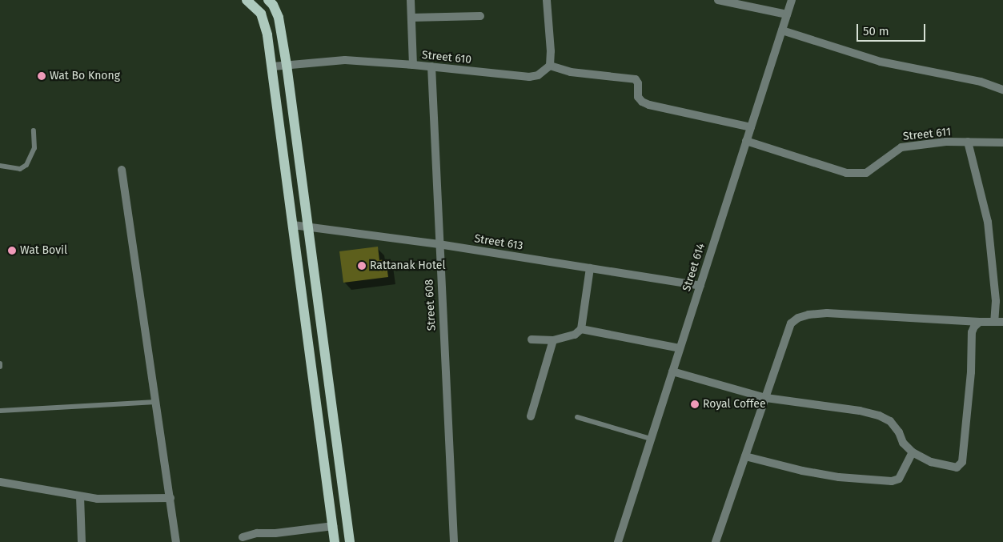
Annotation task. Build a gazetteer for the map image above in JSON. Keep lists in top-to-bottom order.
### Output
{
  "streets": {
    "street": [
      "Street 610",
      "Street 611",
      "Street 613",
      "Street 614",
      "Street 608"
    ]
  },
  "crossings": [
    ["Street 610", "Street 608"],
    ["Street 611", "Street 614"],
    ["Street 613", "Street 614"],
    ["Street 613", "Street 608"]
  ],
  "places": [
    "Wat Bo Knong",
    "Wat Bovil",
    "Rattanak Hotel",
    "Royal Coffee"
  ],
  "scale_bar": "50 m"
}
